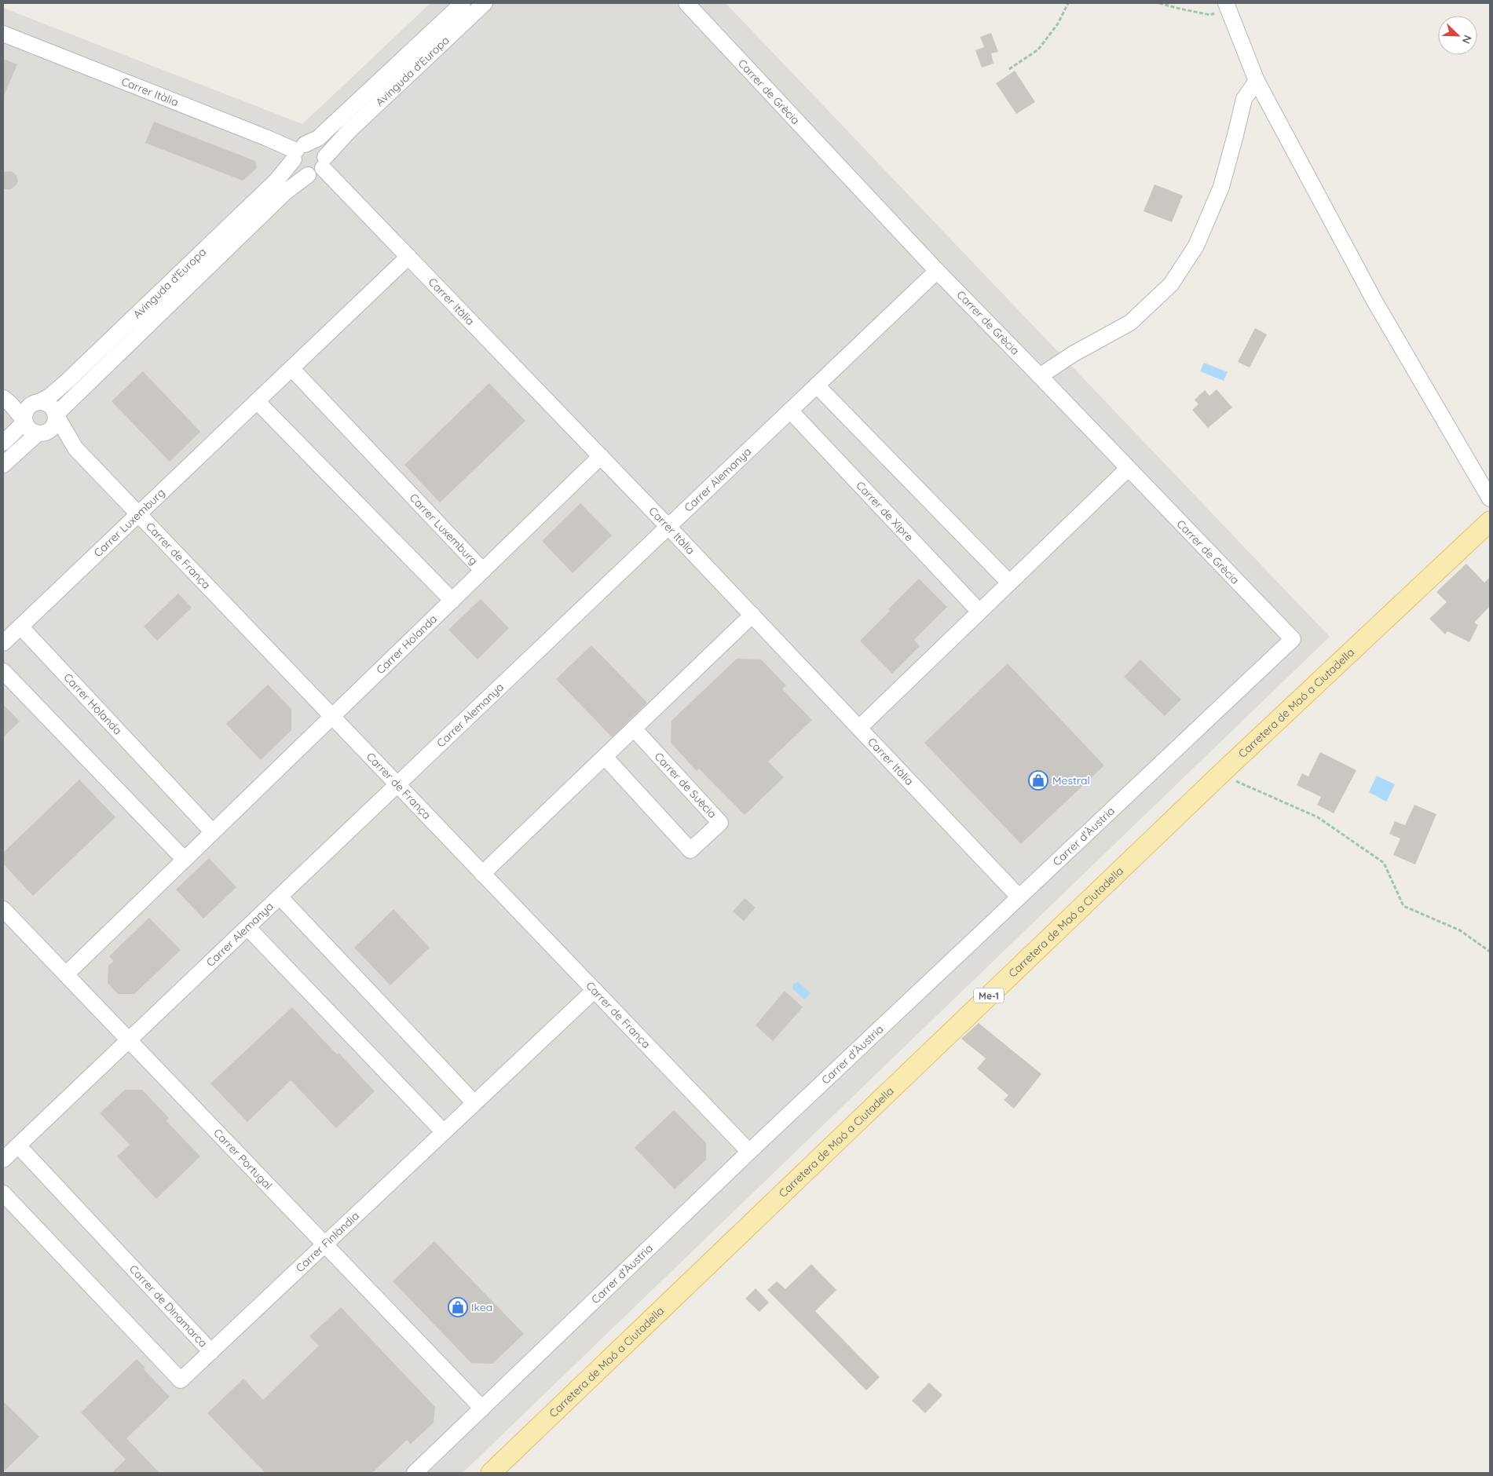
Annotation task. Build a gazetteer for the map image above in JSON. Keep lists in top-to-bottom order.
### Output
{
  "streets": {
    "main road": ["Carretera de Maó a Ciutadella", "Me-1"],
    "street": [
      "Avinguda d'Europa",
      "Carrer Itàlia",
      "Carrer de Grècia",
      "Carrer Alemanya",
      "Carrer de Xipre",
      "Carrer Luxemburg",
      "Carrer de França",
      "Carrer Holanda",
      "Carrer de Suècia",
      "Carrer d'Àustria",
      "Carrer Portugal",
      "Carrer Finlàndia",
      "Carrer de Dinamarca"
    ]
  },
  "crossings": [
    ["Avinguda d'Europa", "Carrer Itàlia"],
    ["Avinguda d'Europa", "Carrer de França"],
    ["Carrer Itàlia", "Carrer Alemanya"],
    ["Carrer Itàlia", "Carrer Luxemburg"],
    ["Carrer Itàlia", "Carrer Holanda"],
    ["Carrer Itàlia", "Carrer d'Àustria"],
    ["Carrer de Grècia", "Carrer Alemanya"],
    ["Carrer de Grècia", "Carrer d'Àustria"],
    ["Carrer Alemanya", "Carrer de Xipre"],
    ["Carrer Alemanya", "Carrer de França"],
    ["Carrer Alemanya", "Carrer Portugal"],
    ["Carrer Alemanya", "Carrer de Dinamarca"],
    ["Carrer Luxemburg", "Carrer de França"],
    ["Carrer Luxemburg", "Carrer Holanda"],
    ["Carrer de França", "Carrer Holanda"],
    ["Carrer de França", "Carrer d'Àustria"],
    ["Carrer de França", "Carrer Finlàndia"],
    ["Carrer Holanda", "Carrer Portugal"],
    ["Carrer d'Àustria", "Carrer Portugal"],
    ["Carrer Portugal", "Carrer Finlàndia"],
    ["Carrer Finlàndia", "Carrer de Dinamarca"]
  ],
  "places": {
    "shop": ["Mestral", "Ikea"]
  },
  "north": "bottom right"
}
